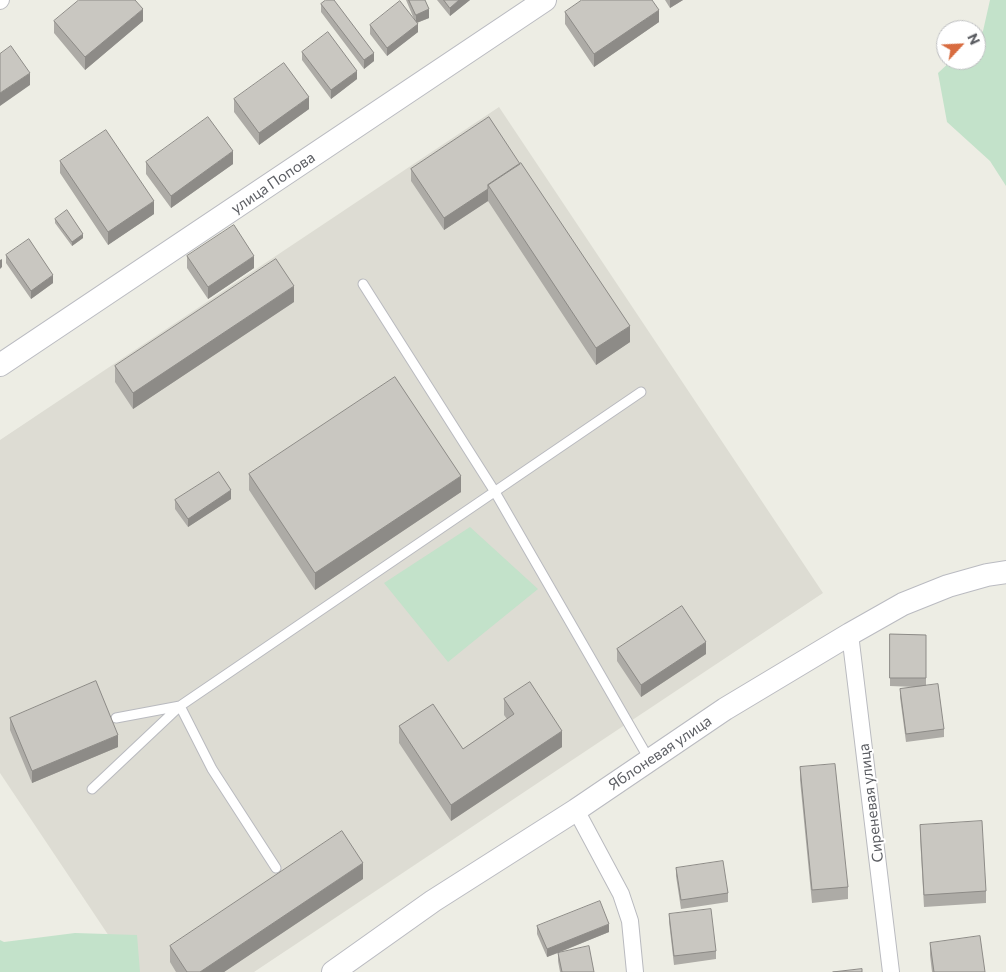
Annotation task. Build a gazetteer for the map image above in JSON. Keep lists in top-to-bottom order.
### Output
{
  "streets": {
    "street": ["улица Попова", "Яблоневая улица", "Сиреневая улица"]
  },
  "crossings": [
    ["Яблоневая улица", "Сиреневая улица"]
  ],
  "north": "top right"
}
